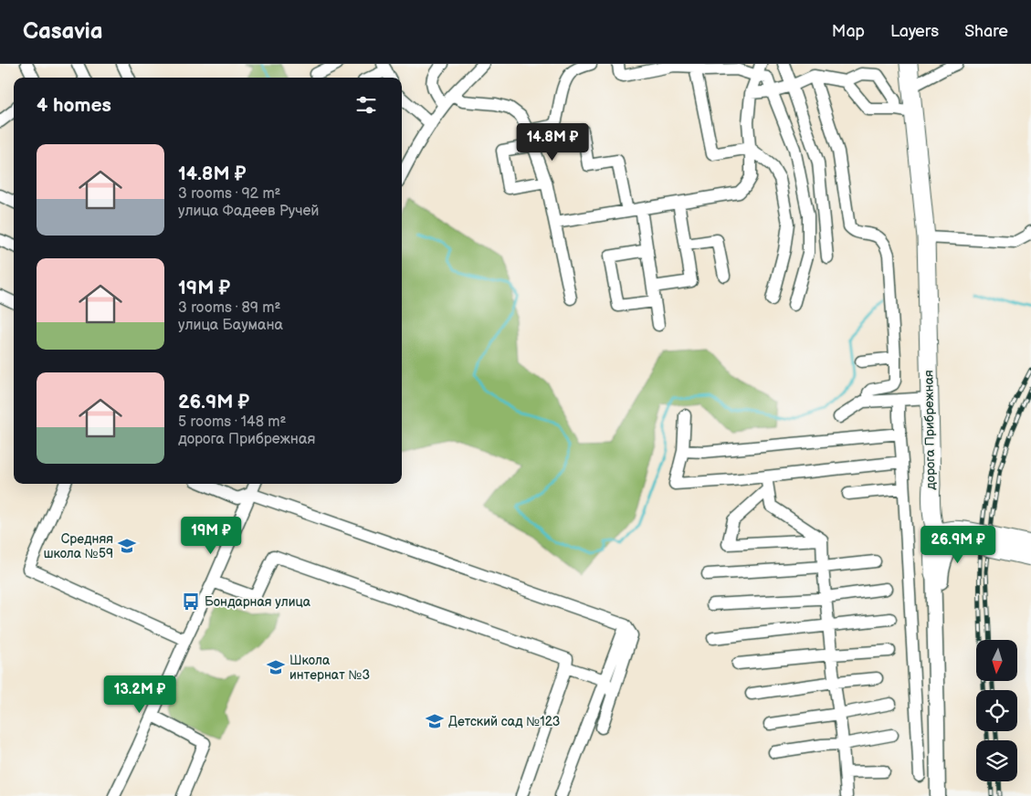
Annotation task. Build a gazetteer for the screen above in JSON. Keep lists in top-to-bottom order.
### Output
{
  "streets": {
    "highway": ["дорога Прибрежная"]
  },
  "places": {
    "school or university": ["Средняя школа №59", "Школа интернат №3", "Детский сад №123"],
    "bus stop": ["Бондарная улица"]
  },
  "north": "bottom",
  "page": {
    "header": "Casavia",
    "nav": ["Map", "Layers", "Share"],
    "heading": "4 homes",
    "price": [
      "14.8M ₽",
      "19M ₽",
      "26.9M ₽",
      "13.2M ₽"
    ],
    "list": [
      {
        "name": "14.8M ₽",
        "note": "3 rooms · 92 m² · улица Фадеев Ручей"
      },
      {
        "name": "19M ₽",
        "note": "3 rooms · 89 m² · улица Баумана"
      },
      {
        "name": "26.9M ₽",
        "note": "5 rooms · 148 m² · дорога Прибрежная"
      }
    ]
  }
}
